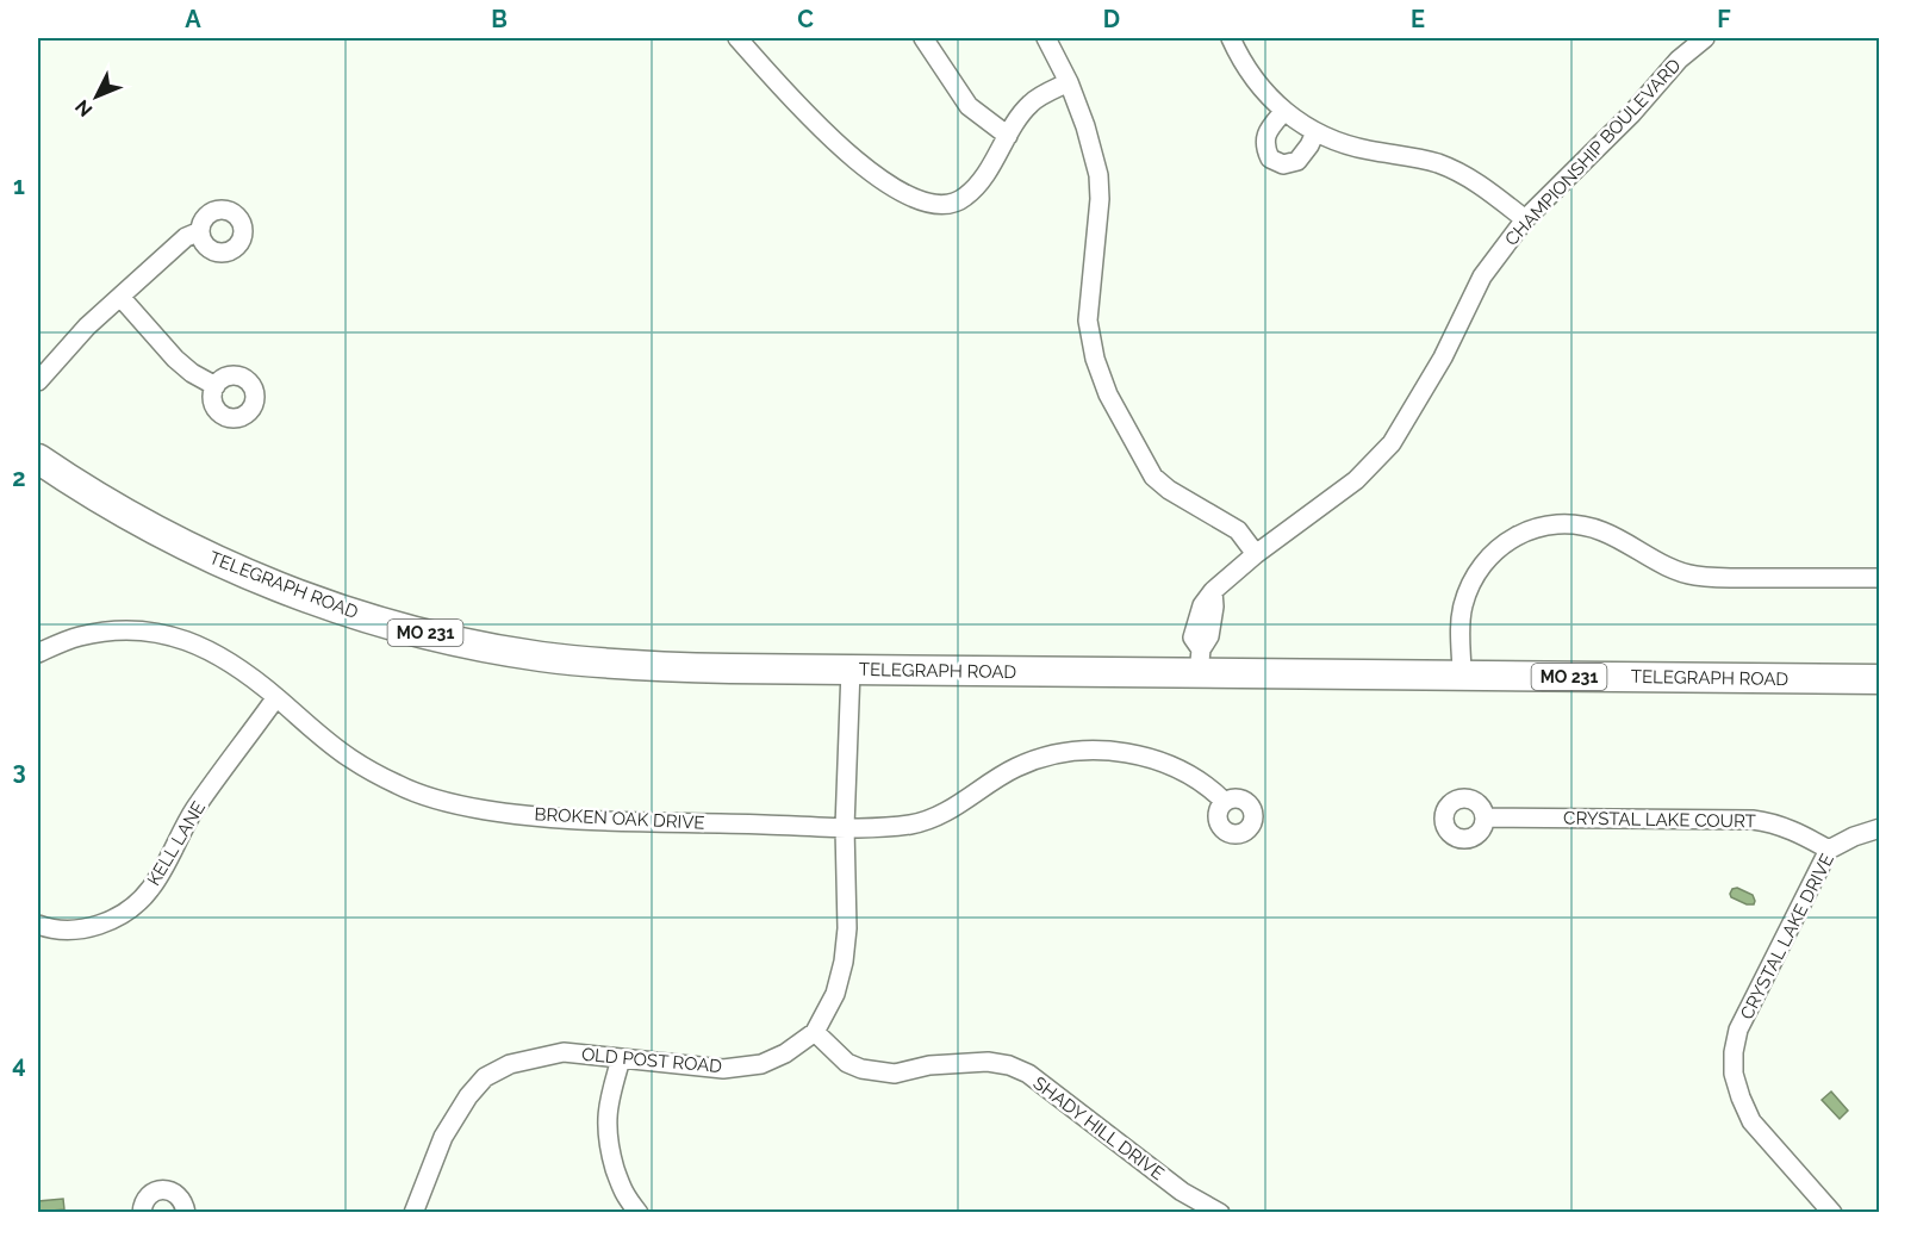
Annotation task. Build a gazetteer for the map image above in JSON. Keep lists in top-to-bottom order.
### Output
{
  "streets": {
    "main road": ["TELEGRAPH ROAD", "MO 231"],
    "street": [
      "CHAMPIONSHIP BOULEVARD",
      "BROKEN OAK DRIVE",
      "CRYSTAL LAKE COURT",
      "KELL LANE",
      "CRYSTAL LAKE DRIVE",
      "OLD POST ROAD",
      "SHADY HILL DRIVE"
    ]
  },
  "crossings": [
    ["CHAMPIONSHIP BOULEVARD", "TELEGRAPH ROAD"],
    ["TELEGRAPH ROAD", "OLD POST ROAD"],
    ["BROKEN OAK DRIVE", "KELL LANE"],
    ["BROKEN OAK DRIVE", "OLD POST ROAD"],
    ["CRYSTAL LAKE COURT", "CRYSTAL LAKE DRIVE"],
    ["OLD POST ROAD", "SHADY HILL DRIVE"]
  ],
  "north": "bottom left",
  "grid": {
    "columns": [
      "A",
      "B",
      "C",
      "D",
      "E",
      "F"
    ],
    "rows": [
      "1",
      "2",
      "3",
      "4"
    ]
  }
}
